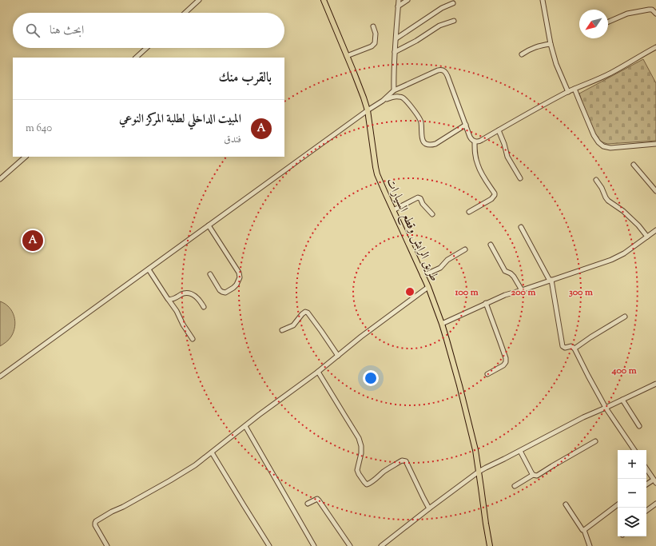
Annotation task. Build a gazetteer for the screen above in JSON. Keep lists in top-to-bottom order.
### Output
{
  "streets": {
    "main road": ["طريق الرابش وقطع السيارات"]
  },
  "north": "bottom left",
  "page": {
    "search": "ابحث هنا",
    "heading": "بالقرب منك",
    "list": [
      {
        "mark": "A",
        "name": "المبيت الداخلي لطلبة المركز النوعي",
        "note": "فندق",
        "value": "640 m"
      }
    ],
    "pins": "A",
    "map_buttons": ["+", "−"]
  },
  "rings": [
    "100 m",
    "200 m",
    "300 m",
    "400 m"
  ]
}
